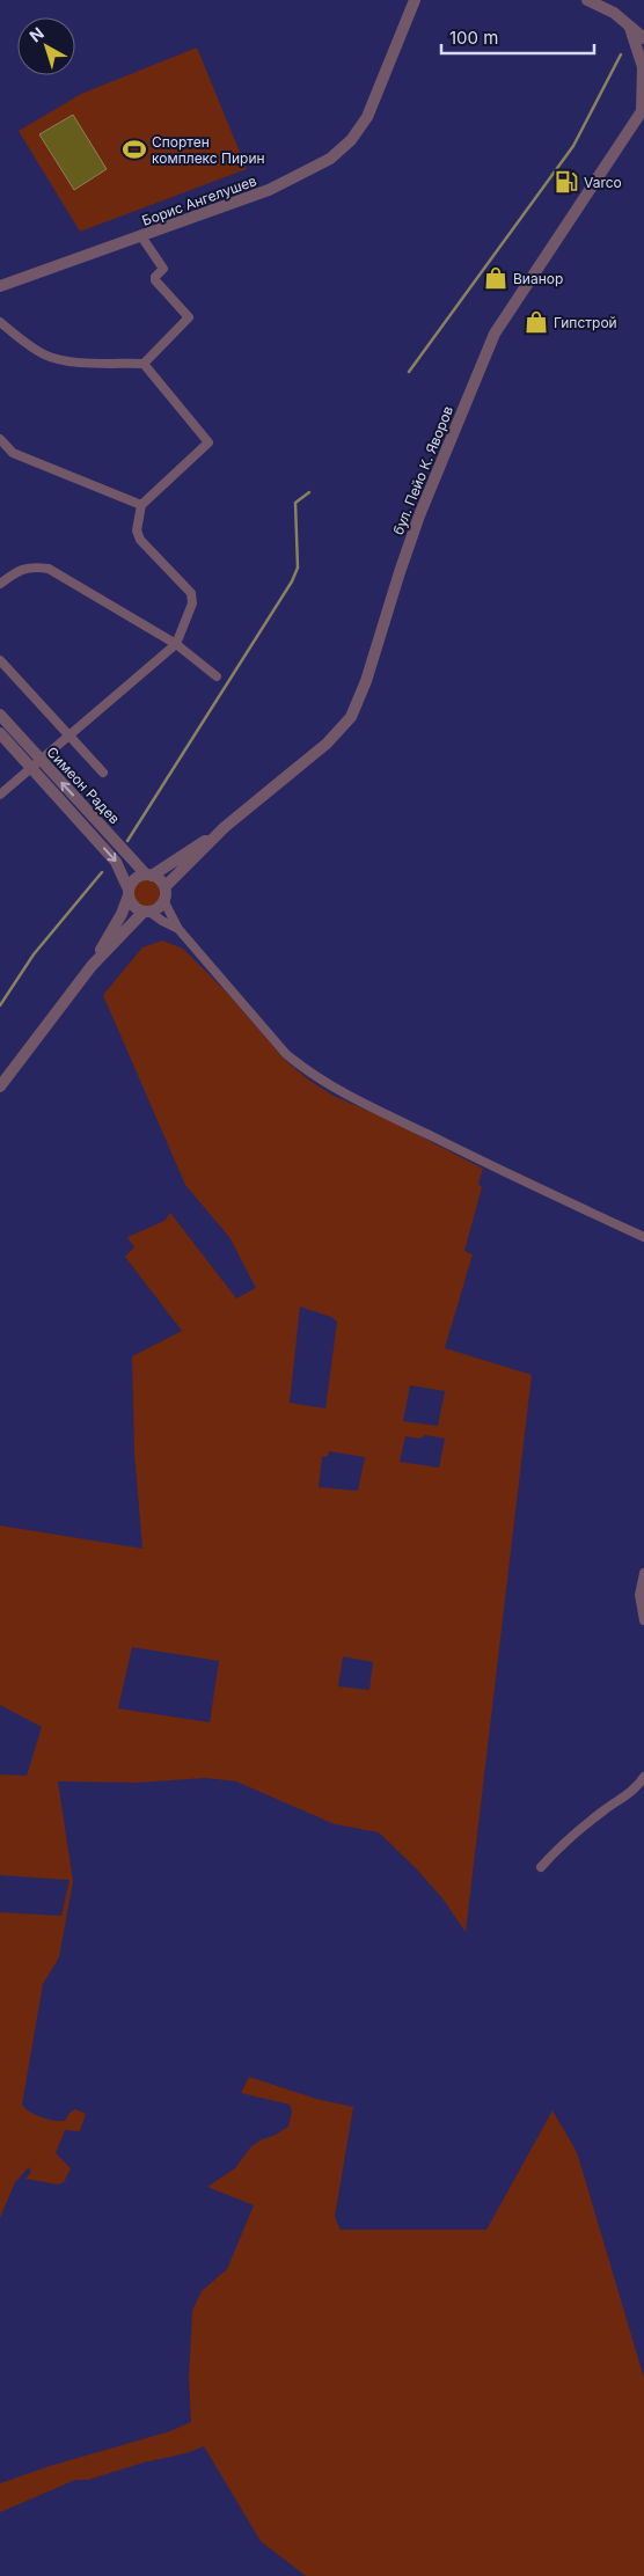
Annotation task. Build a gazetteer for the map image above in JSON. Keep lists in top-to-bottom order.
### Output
{
  "streets": {
    "street": ["Борис Ангелушев", "бул. Пейо К. Яворов", "Симеон Радев"]
  },
  "crossings": [
    ["бул. Пейо К. Яворов", "Симеон Радев"]
  ],
  "places": {
    "sports": ["Спортен комплекс Пирин"],
    "fuel station": ["Varco"],
    "shop": ["Вианор", "Гипстрой"]
  },
  "scale_bar": "100 m",
  "north": "top left"
}
